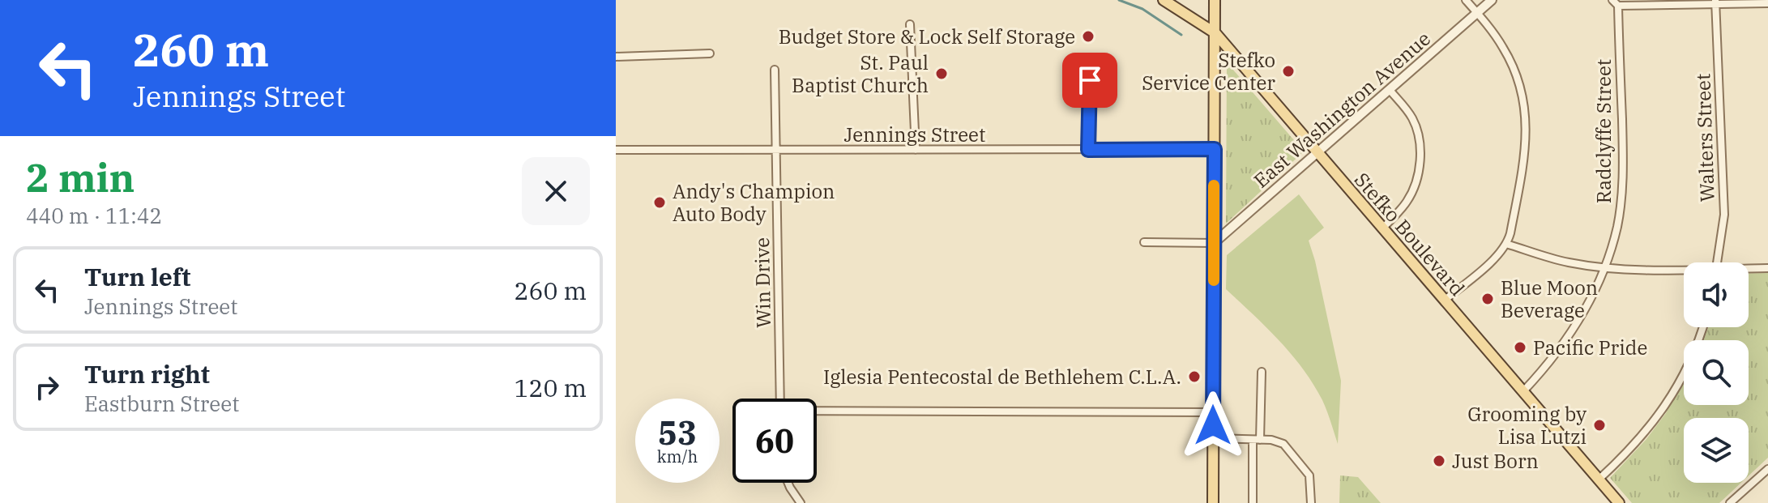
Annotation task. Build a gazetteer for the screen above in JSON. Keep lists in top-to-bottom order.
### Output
{
  "streets": {
    "main road": ["Stefko Boulevard"],
    "street": [
      "East Washington Avenue",
      "Radclyffe Street",
      "Jennings Street",
      "Walters Street",
      "Win Drive"
    ]
  },
  "crossings": [
    ["East Washington Avenue", "Stefko Boulevard"],
    ["Radclyffe Street", "Stefko Boulevard"],
    ["Jennings Street", "Win Drive"]
  ],
  "places": [
    "Budget Store & Lock Self Storage",
    "Stefko Service Center",
    "St. Paul Baptist Church",
    "Andy's Champion Auto Body",
    "Blue Moon Beverage",
    "Pacific Pride",
    "Iglesia Pentecostal de Bethlehem C.L.A.",
    "Grooming by Lisa Lutzi",
    "Just Born"
  ],
  "page": {
    "turn": ["260 m", "Jennings Street"],
    "heading": ["2 min", "440 m · 11:42"],
    "list": [
      {
        "name": "Turn left",
        "note": "Jennings Street",
        "value": "260 m"
      },
      {
        "name": "Turn right",
        "note": "Eastburn Street",
        "value": "120 m"
      }
    ],
    "speed": "53 km/h",
    "limit": "60"
  }
}
